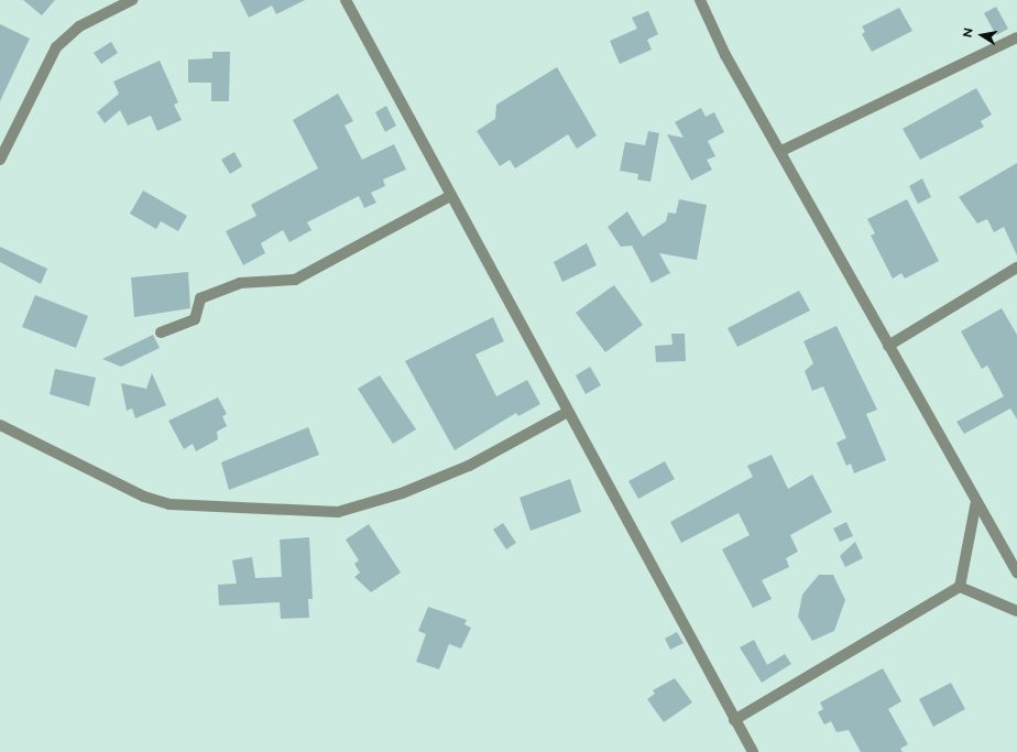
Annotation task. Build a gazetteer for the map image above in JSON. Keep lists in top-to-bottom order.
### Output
{
  "north": "left"
}
